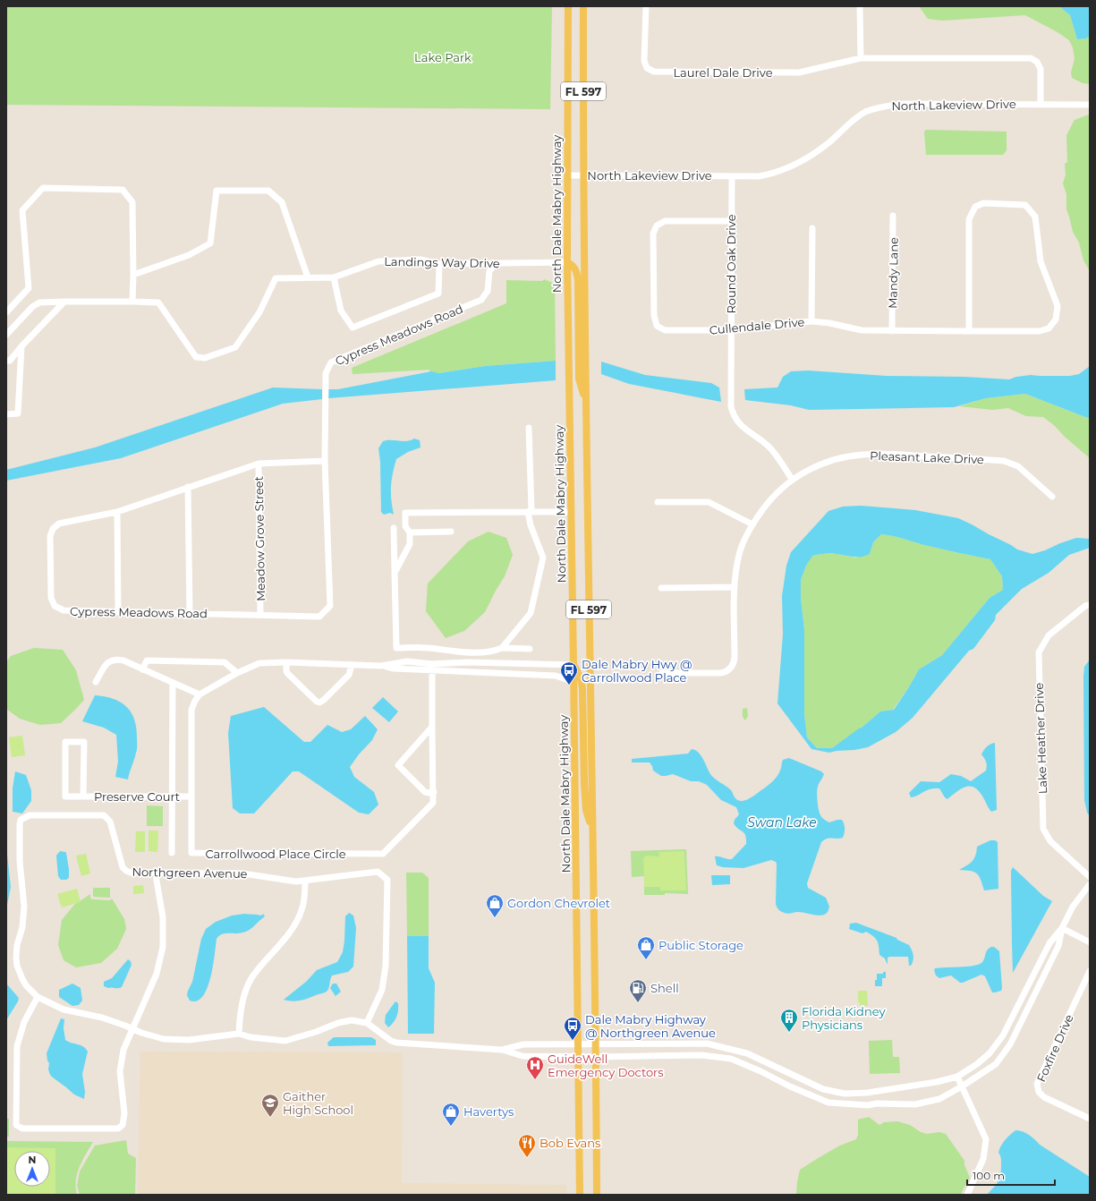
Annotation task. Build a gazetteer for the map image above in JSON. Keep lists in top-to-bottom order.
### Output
{
  "streets": {
    "main road": ["FL 597", "North Dale Mabry Highway"],
    "street": [
      "Laurel Dale Drive",
      "North Lakeview Drive",
      "Landings Way Drive",
      "Round Oak Drive",
      "Mandy Lane",
      "Cullendale Drive",
      "Cypress Meadows Road",
      "Pleasant Lake Drive",
      "Meadow Grove Street",
      "Lake Heather Drive",
      "Preserve Court",
      "Carrollwood Place Circle",
      "Northgreen Avenue",
      "Foxfire Drive"
    ]
  },
  "crossings": [
    ["Laurel Dale Drive", "North Lakeview Drive"],
    ["FL 597", "North Lakeview Drive"],
    ["North Lakeview Drive", "North Dale Mabry Highway"],
    ["North Lakeview Drive", "Round Oak Drive"],
    ["North Dale Mabry Highway", "Landings Way Drive"],
    ["North Dale Mabry Highway", "Northgreen Avenue"],
    ["Landings Way Drive", "Cypress Meadows Road"],
    ["Round Oak Drive", "Cullendale Drive"],
    ["Round Oak Drive", "Pleasant Lake Drive"],
    ["Mandy Lane", "Cullendale Drive"],
    ["Cypress Meadows Road", "Meadow Grove Street"],
    ["Preserve Court", "Carrollwood Place Circle"]
  ],
  "water": ["Swan Lake"],
  "parks": ["Lake Park"],
  "places": {
    "bus stop": ["Dale Mabry Hwy @ Carrollwood Place", "Dale Mabry Highway @ Northgreen Avenue"],
    "shop": ["Gordon Chevrolet", "Public Storage", "Havertys"],
    "fuel station": ["Shell"],
    "building": ["Florida Kidney Physicians"],
    "hospital": ["GuideWell Emergency Doctors"],
    "school or university": ["Gaither High School"],
    "restaurant": ["Bob Evans"]
  },
  "scale_bar": "100 m",
  "north": "top"
}
